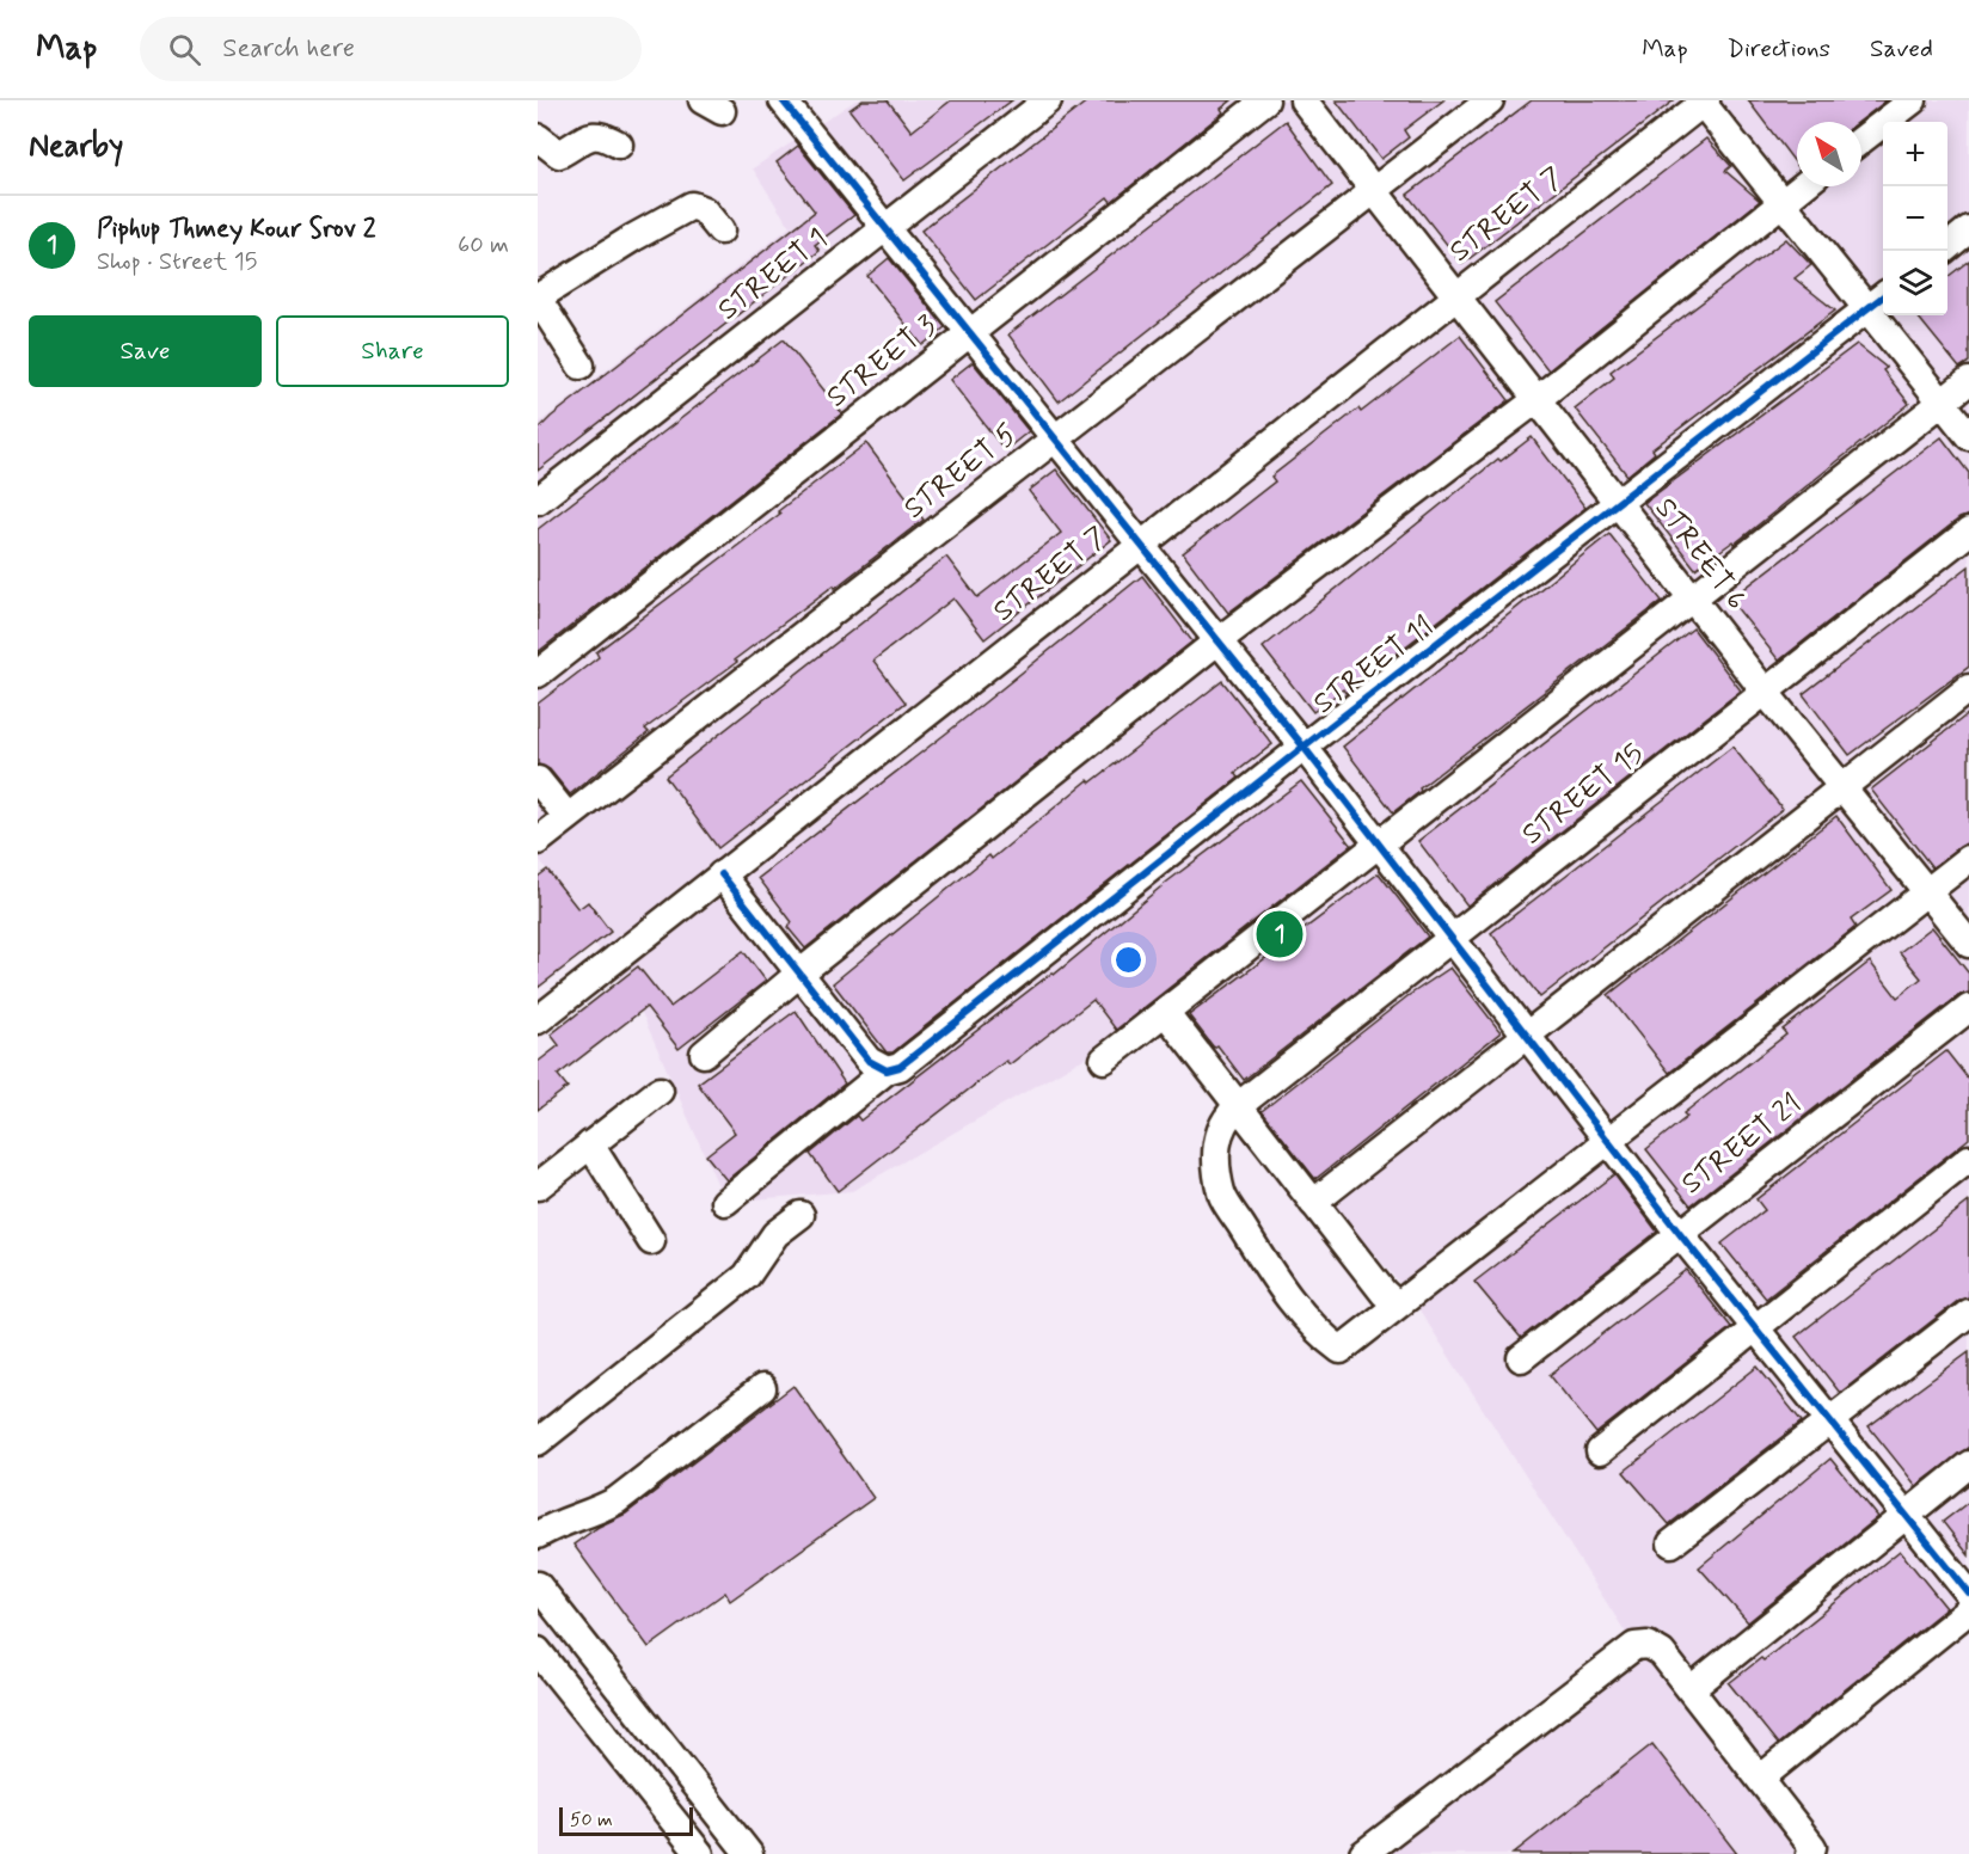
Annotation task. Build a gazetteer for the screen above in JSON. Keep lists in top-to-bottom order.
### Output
{
  "streets": {
    "street": [
      "STREET 7",
      "STREET 1",
      "STREET 3",
      "STREET 5",
      "STREET 6",
      "STREET 11",
      "STREET 15",
      "STREET 21"
    ]
  },
  "crossings": [
    ["STREET 7", "STREET 6"],
    ["STREET 5", "STREET 6"],
    ["STREET 6", "STREET 11"],
    ["STREET 6", "STREET 15"]
  ],
  "scale_bar": "50 m",
  "north": "top left",
  "page": {
    "header": "Map",
    "search": "Search here",
    "nav": ["Map", "Directions", "Saved"],
    "heading": "Nearby",
    "map_buttons": ["+", "−"],
    "list": [
      {
        "mark": "1",
        "name": "Piphup Thmey Kour Srov 2",
        "note": "Shop · Street 15",
        "value": "60 m"
      }
    ],
    "buttons": ["Save", "Share"],
    "pins": "1",
    "scale": "50 m"
  }
}
